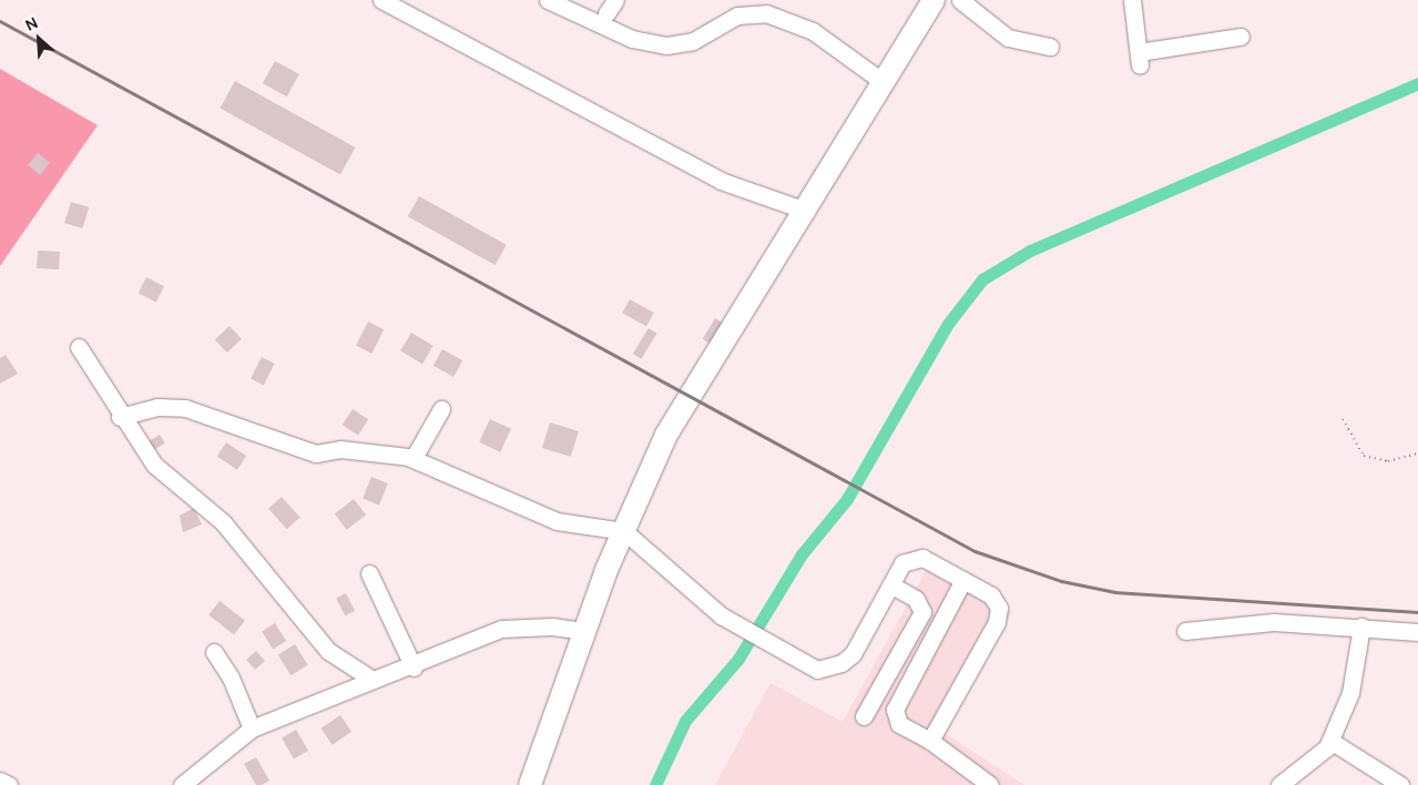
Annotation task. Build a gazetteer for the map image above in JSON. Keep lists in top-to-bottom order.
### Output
{
  "north": "top left"
}
